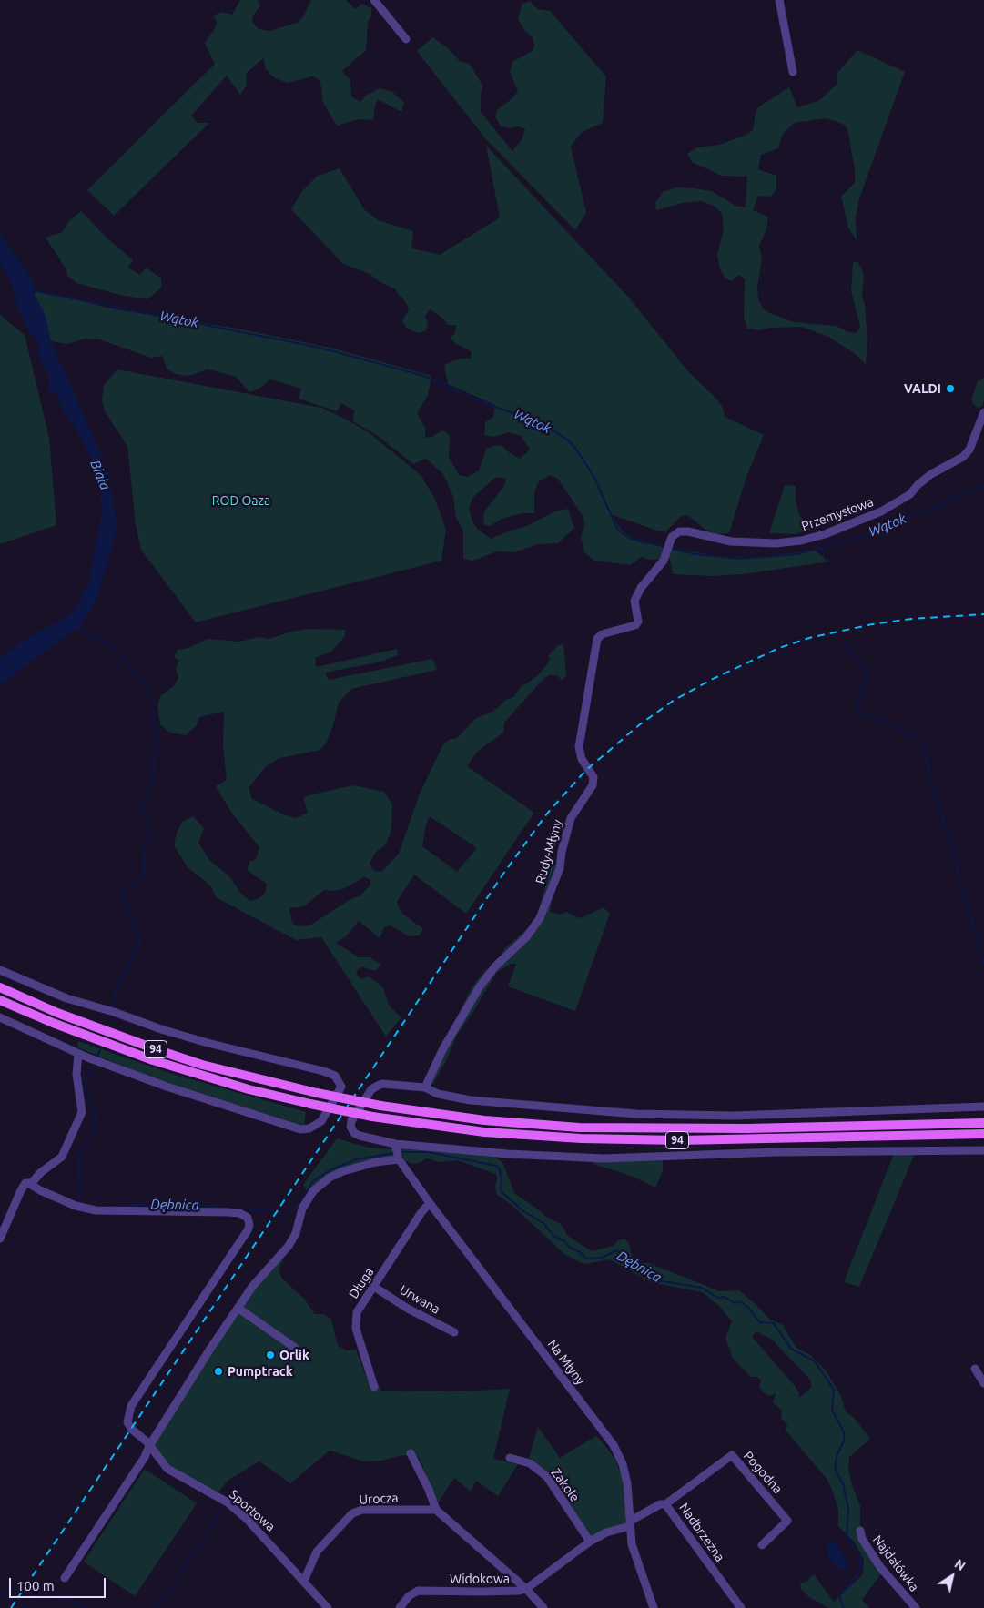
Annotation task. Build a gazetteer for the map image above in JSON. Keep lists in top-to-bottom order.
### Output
{
  "streets": {
    "main road": ["94"],
    "street": [
      "Przemysłowa",
      "Rudy-Młyny",
      "Długa",
      "Urwana",
      "Na Młyny",
      "Pogodna",
      "Zakole",
      "Urocza",
      "Sportowa",
      "Nadbrzeżna",
      "Najdałówka",
      "Widokowa"
    ]
  },
  "crossings": [
    ["Przemysłowa", "Rudy-Młyny"],
    ["Długa", "Urwana"],
    ["Długa", "Na Młyny"],
    ["Na Młyny", "Nadbrzeżna"],
    ["Na Młyny", "Widokowa"],
    ["Pogodna", "Nadbrzeżna"],
    ["Zakole", "Widokowa"],
    ["Urocza", "Sportowa"],
    ["Nadbrzeżna", "Widokowa"]
  ],
  "water": ["Wątok", "Biała", "Dębnica"],
  "parks": ["ROD Oaza"],
  "places": ["VALDI", "Orlik", "Pumptrack"],
  "scale_bar": "100 m",
  "north": "top right"
}
